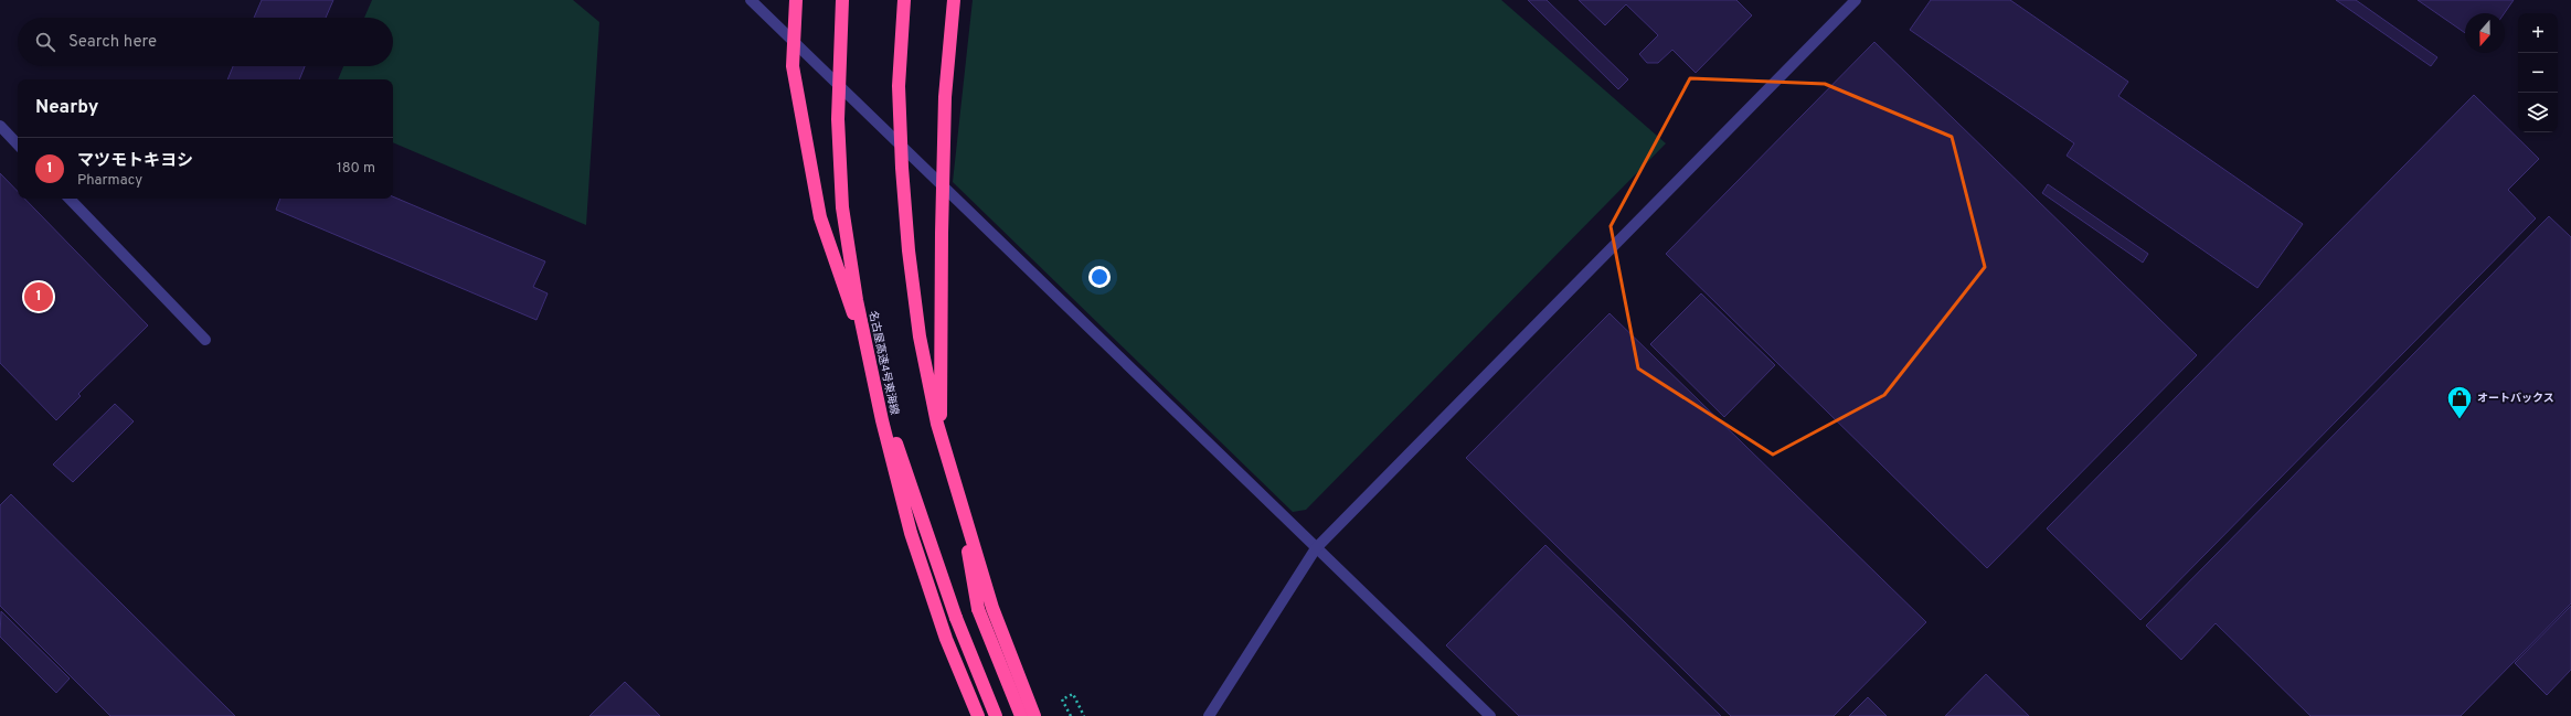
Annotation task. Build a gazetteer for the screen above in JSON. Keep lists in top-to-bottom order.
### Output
{
  "streets": {
    "highway": ["名古屋高速4号東海線"]
  },
  "places": {
    "shop": ["オートバックス"]
  },
  "north": "bottom",
  "page": {
    "map_buttons": ["+", "−"],
    "search": "Search here",
    "heading": "Nearby",
    "list": [
      {
        "mark": "1",
        "name": "マツモトキヨシ",
        "note": "Pharmacy",
        "value": "180 m"
      }
    ],
    "pins": "1"
  }
}
